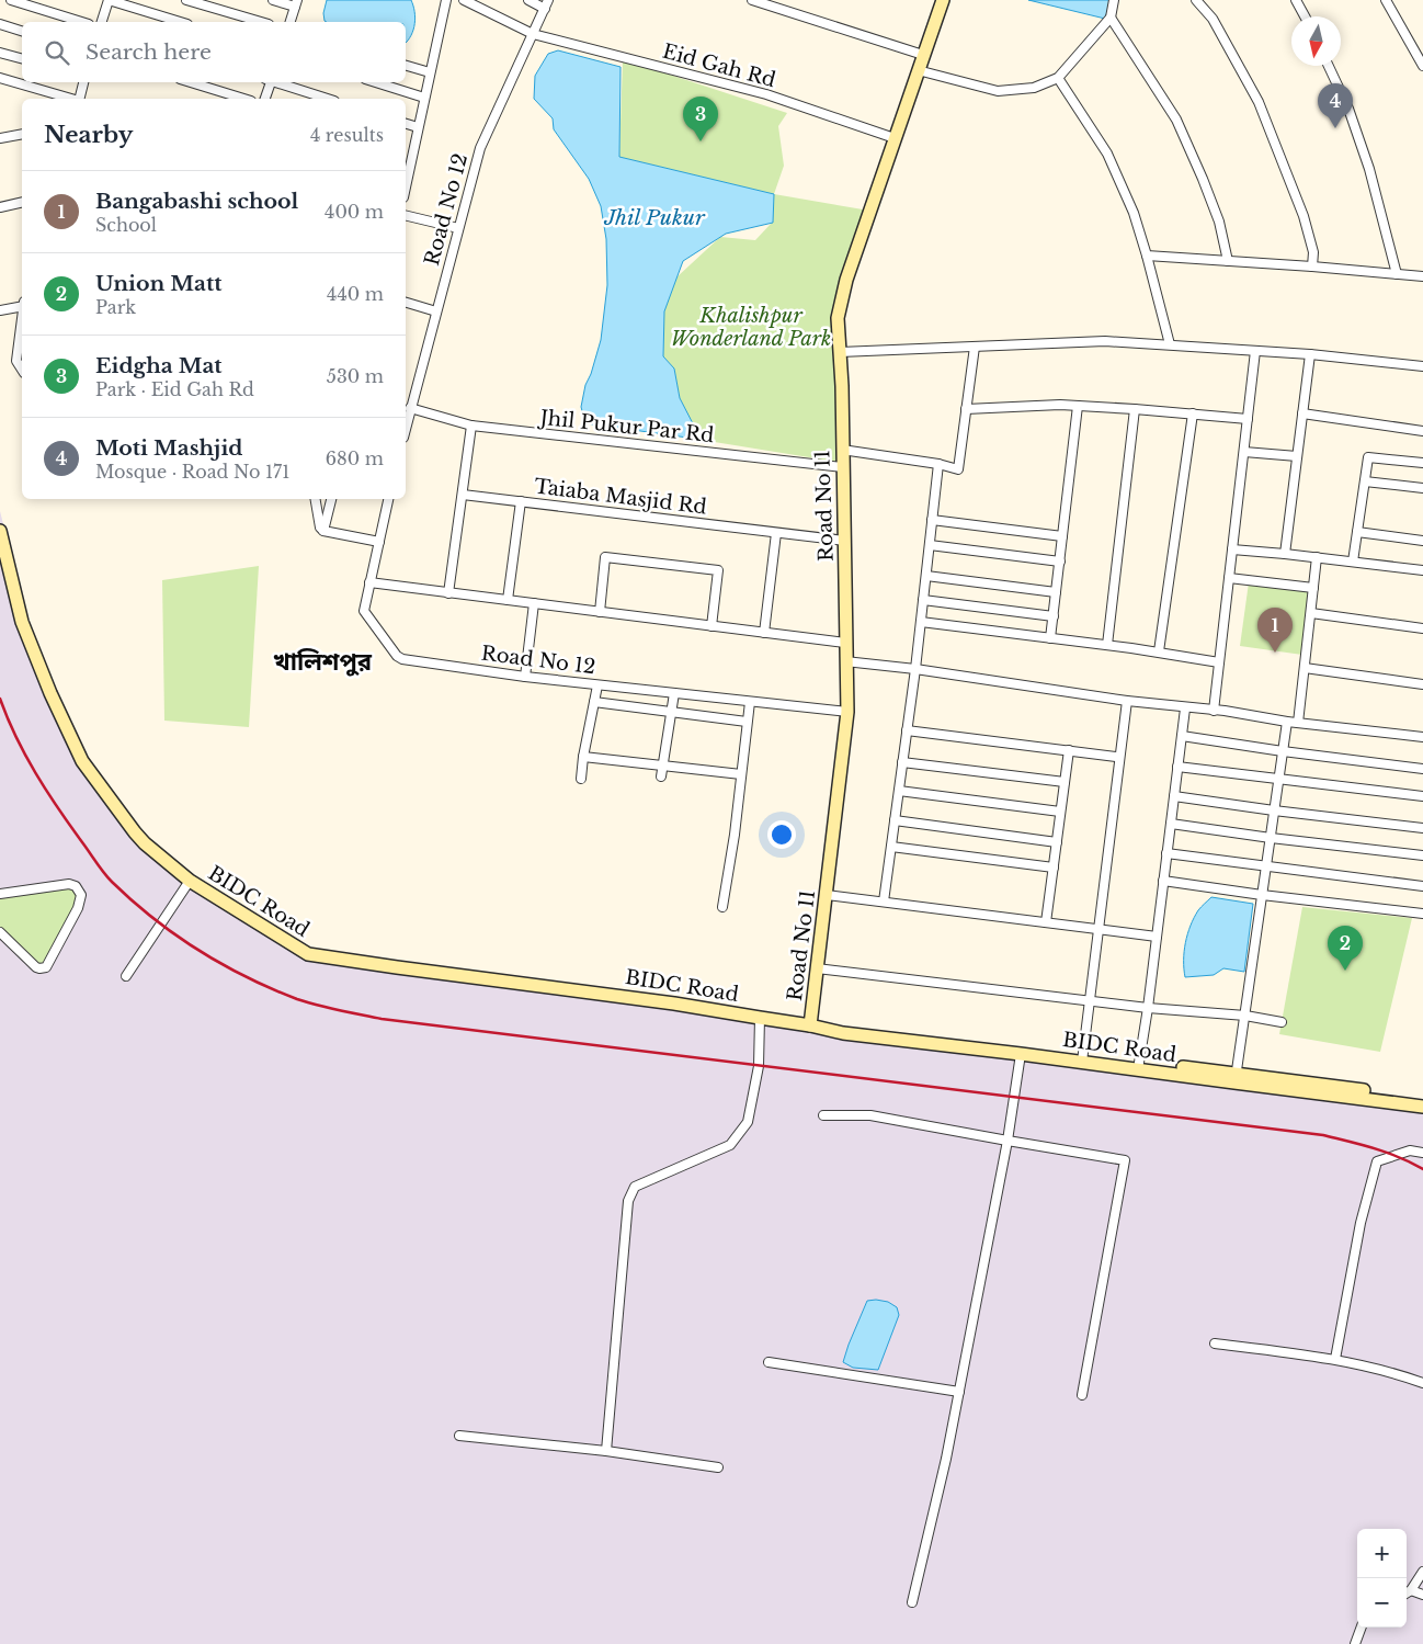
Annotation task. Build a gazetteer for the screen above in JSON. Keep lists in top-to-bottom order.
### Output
{
  "streets": {
    "main road": ["Road No 11", "BIDC Road"],
    "street": [
      "Eid Gah Rd",
      "Road No 12",
      "Jhil Pukur Par Rd",
      "Taiaba Masjid Rd"
    ]
  },
  "crossings": [
    ["Eid Gah Rd", "Road No 12"],
    ["Eid Gah Rd", "Road No 11"],
    ["Road No 12", "Jhil Pukur Par Rd"],
    ["Road No 12", "Road No 11"],
    ["Jhil Pukur Par Rd", "Road No 11"],
    ["Taiaba Masjid Rd", "Road No 11"],
    ["Road No 11", "BIDC Road"]
  ],
  "districts": ["খালিশপুর"],
  "water": ["Jhil Pukur"],
  "parks": ["Khalishpur Wonderland Park"],
  "north": "bottom",
  "page": {
    "search": "Search here",
    "pins": [
      "4",
      "3",
      "1",
      "2"
    ],
    "heading": ["Nearby", "4 results"],
    "list": [
      {
        "mark": "1",
        "name": "Bangabashi school",
        "note": "School",
        "value": "400 m"
      },
      {
        "mark": "2",
        "name": "Union Matt",
        "note": "Park",
        "value": "440 m"
      },
      {
        "mark": "3",
        "name": "Eidgha Mat",
        "note": "Park · Eid Gah Rd",
        "value": "530 m"
      },
      {
        "mark": "4",
        "name": "Moti Mashjid",
        "note": "Mosque · Road No 171",
        "value": "680 m"
      }
    ],
    "map_buttons": ["+", "−"]
  }
}
